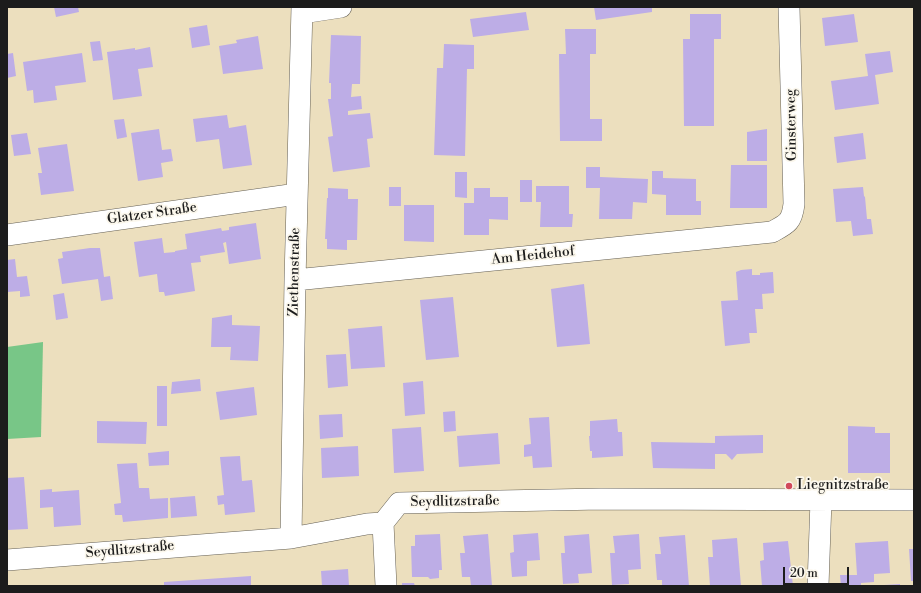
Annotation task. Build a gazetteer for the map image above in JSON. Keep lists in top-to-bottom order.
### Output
{
  "streets": {
    "street": [
      "Ginsterweg",
      "Glatzer Straße",
      "Am Heidehof",
      "Ziethenstraße",
      "Seydlitzstraße"
    ]
  },
  "crossings": [
    ["Ginsterweg", "Am Heidehof"],
    ["Glatzer Straße", "Ziethenstraße"],
    ["Am Heidehof", "Ziethenstraße"],
    ["Ziethenstraße", "Seydlitzstraße"]
  ],
  "places": ["Liegnitzstraße"],
  "scale_bar": "20 m"
}
